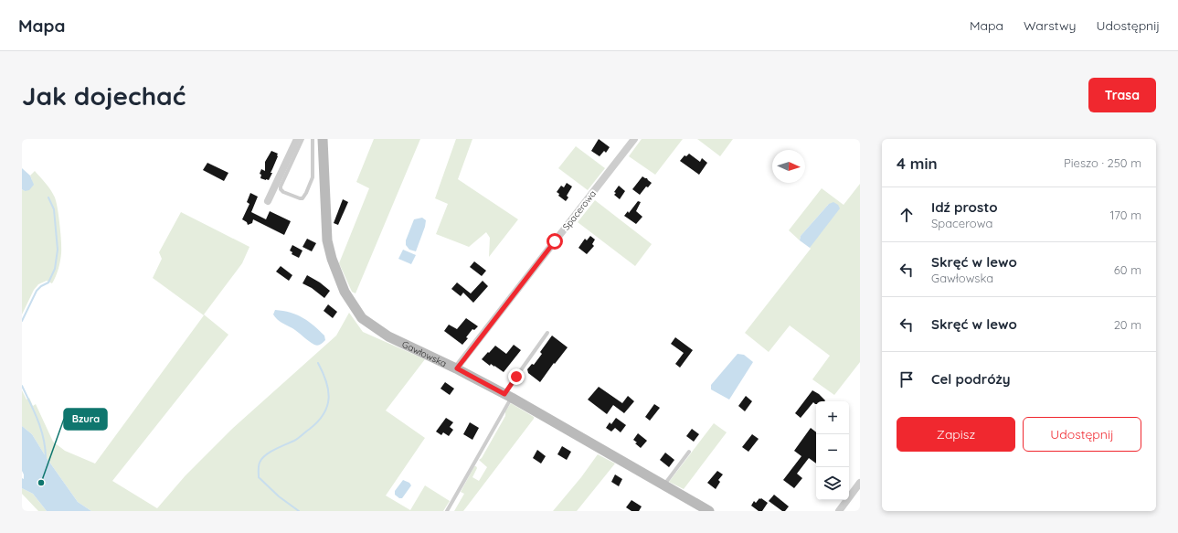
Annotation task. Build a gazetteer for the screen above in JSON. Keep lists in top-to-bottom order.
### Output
{
  "streets": {
    "street": ["Spacerowa", "Gawłowska"]
  },
  "crossings": [
    ["Spacerowa", "Gawłowska"]
  ],
  "places": ["Bzura"],
  "north": "right",
  "page": {
    "header": "Mapa",
    "nav": ["Mapa", "Warstwy", "Udostępnij"],
    "buttons": [
      "Trasa",
      ["Zapisz", "Udostępnij"]
    ],
    "title": "Jak dojechać",
    "heading": ["4 min", "Pieszo · 250 m"],
    "list": [
      ["Idź prosto", "Spacerowa", "170 m"],
      ["Skręć w lewo", "Gawłowska", "60 m"],
      ["Skręć w lewo", "20 m"],
      "Cel podróży"
    ],
    "map_buttons": ["+", "−"]
  }
}
